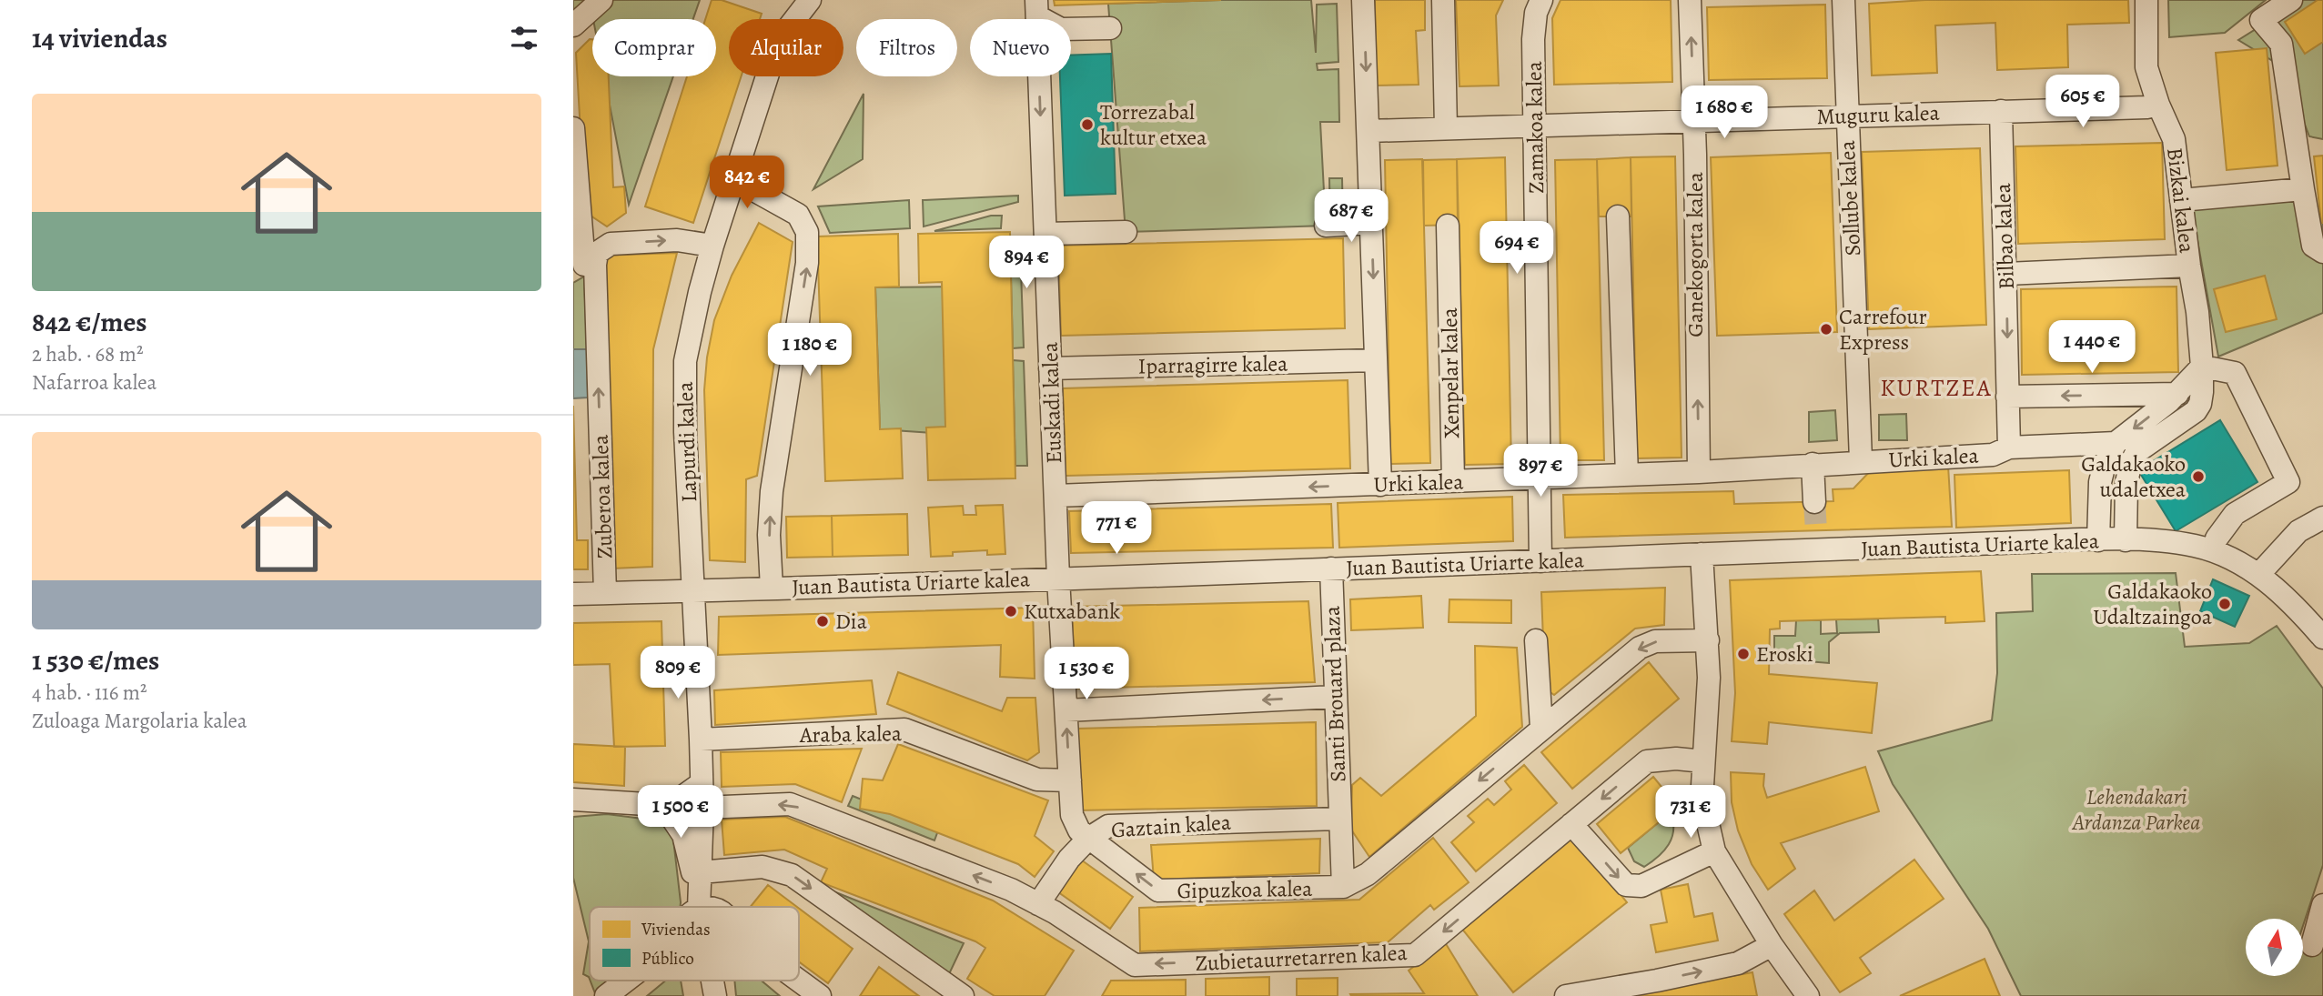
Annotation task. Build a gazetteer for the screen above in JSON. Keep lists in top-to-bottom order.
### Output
{
  "streets": {
    "street": [
      "Muguru kalea",
      "Zamakoa kalea",
      "Sollube kalea",
      "Bizkai kalea",
      "Bilbao kalea",
      "Ganekogorta kalea",
      "Iparragirre kalea",
      "Xenpelar kalea",
      "Euskadi kalea",
      "Lapurdi kalea",
      "Urki kalea",
      "Zuberoa kalea",
      "Juan Bautista Uriarte kalea",
      "Santi Brouard plaza",
      "Araba kalea",
      "Gaztain kalea",
      "Gipuzkoa kalea",
      "Zubietaurretarren kalea"
    ]
  },
  "crossings": [
    ["Muguru kalea", "Zamakoa kalea"],
    ["Muguru kalea", "Sollube kalea"],
    ["Muguru kalea", "Bizkai kalea"],
    ["Muguru kalea", "Bilbao kalea"],
    ["Muguru kalea", "Ganekogorta kalea"],
    ["Zamakoa kalea", "Urki kalea"],
    ["Zamakoa kalea", "Juan Bautista Uriarte kalea"],
    ["Sollube kalea", "Urki kalea"],
    ["Bizkai kalea", "Juan Bautista Uriarte kalea"],
    ["Bilbao kalea", "Urki kalea"],
    ["Ganekogorta kalea", "Urki kalea"],
    ["Iparragirre kalea", "Euskadi kalea"],
    ["Xenpelar kalea", "Urki kalea"],
    ["Euskadi kalea", "Urki kalea"],
    ["Euskadi kalea", "Juan Bautista Uriarte kalea"],
    ["Euskadi kalea", "Araba kalea"],
    ["Euskadi kalea", "Gaztain kalea"],
    ["Euskadi kalea", "Gipuzkoa kalea"],
    ["Lapurdi kalea", "Juan Bautista Uriarte kalea"],
    ["Lapurdi kalea", "Araba kalea"],
    ["Lapurdi kalea", "Zubietaurretarren kalea"],
    ["Zuberoa kalea", "Juan Bautista Uriarte kalea"],
    ["Juan Bautista Uriarte kalea", "Santi Brouard plaza"],
    ["Santi Brouard plaza", "Gaztain kalea"],
    ["Santi Brouard plaza", "Gipuzkoa kalea"],
    ["Gaztain kalea", "Gipuzkoa kalea"],
    ["Gaztain kalea", "Zubietaurretarren kalea"]
  ],
  "one_way": ["Bilbao kalea", "Gipuzkoa kalea", "Zubietaurretarren kalea"],
  "districts": ["KURTZEA"],
  "parks": ["Lehendakari Ardanza Parkea"],
  "places": [
    "Torrezabal kultur etxea",
    "Carrefour Express",
    "Galdakaoko udaletxea",
    "Galdakaoko Udaltzaingoa",
    "Kutxabank",
    "Dia",
    "Eroski"
  ],
  "legend": ["Viviendas", "Público"],
  "north": "top",
  "page": {
    "heading": "14 viviendas",
    "chip": [
      "Comprar",
      "Alquilar",
      "Filtros",
      "Nuevo"
    ],
    "price": [
      "605 €",
      "1 680 €",
      "842 €",
      "687 €",
      "694 €",
      "894 €",
      "1 440 €",
      "1 180 €",
      "897 €",
      "771 €",
      "809 €",
      "1 530 €",
      "1 500 €",
      "731 €"
    ],
    "list": [
      {
        "name": "842 €/mes",
        "note": "2 hab. · 68 m² · Nafarroa kalea"
      },
      {
        "name": "1 530 €/mes",
        "note": "4 hab. · 116 m² · Zuloaga Margolaria kalea"
      }
    ]
  }
}
